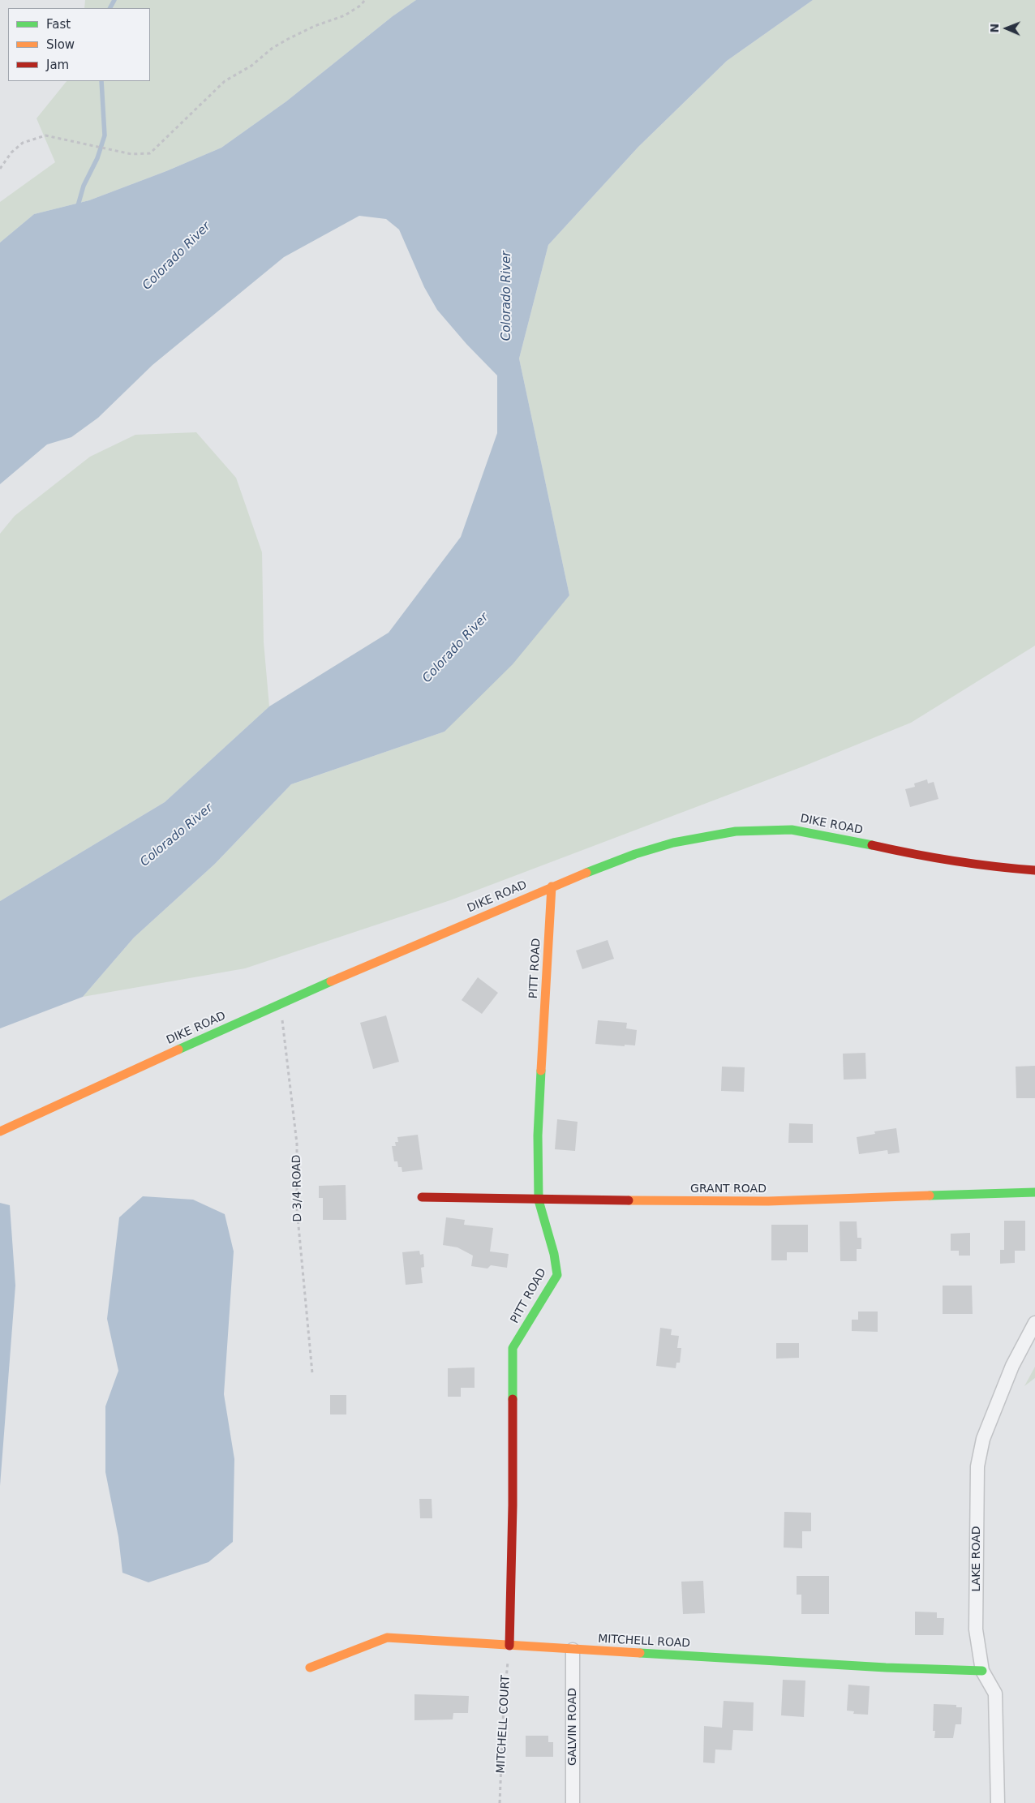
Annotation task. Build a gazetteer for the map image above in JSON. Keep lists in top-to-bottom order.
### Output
{
  "streets": {
    "street": [
      "DIKE ROAD",
      "PITT ROAD",
      "GRANT ROAD",
      "LAKE ROAD",
      "MITCHELL ROAD",
      "GALVIN ROAD"
    ],
    "path": ["D 3/4 ROAD", "MITCHELL COURT"]
  },
  "crossings": [
    ["DIKE ROAD", "PITT ROAD"],
    ["DIKE ROAD", "D 3/4 ROAD"],
    ["PITT ROAD", "GRANT ROAD"],
    ["PITT ROAD", "MITCHELL ROAD"],
    ["PITT ROAD", "MITCHELL COURT"],
    ["LAKE ROAD", "MITCHELL ROAD"],
    ["MITCHELL ROAD", "MITCHELL COURT"],
    ["MITCHELL ROAD", "GALVIN ROAD"]
  ],
  "water": ["Colorado River"],
  "legend": ["Fast", "Slow", "Jam"],
  "north": "left"
}
